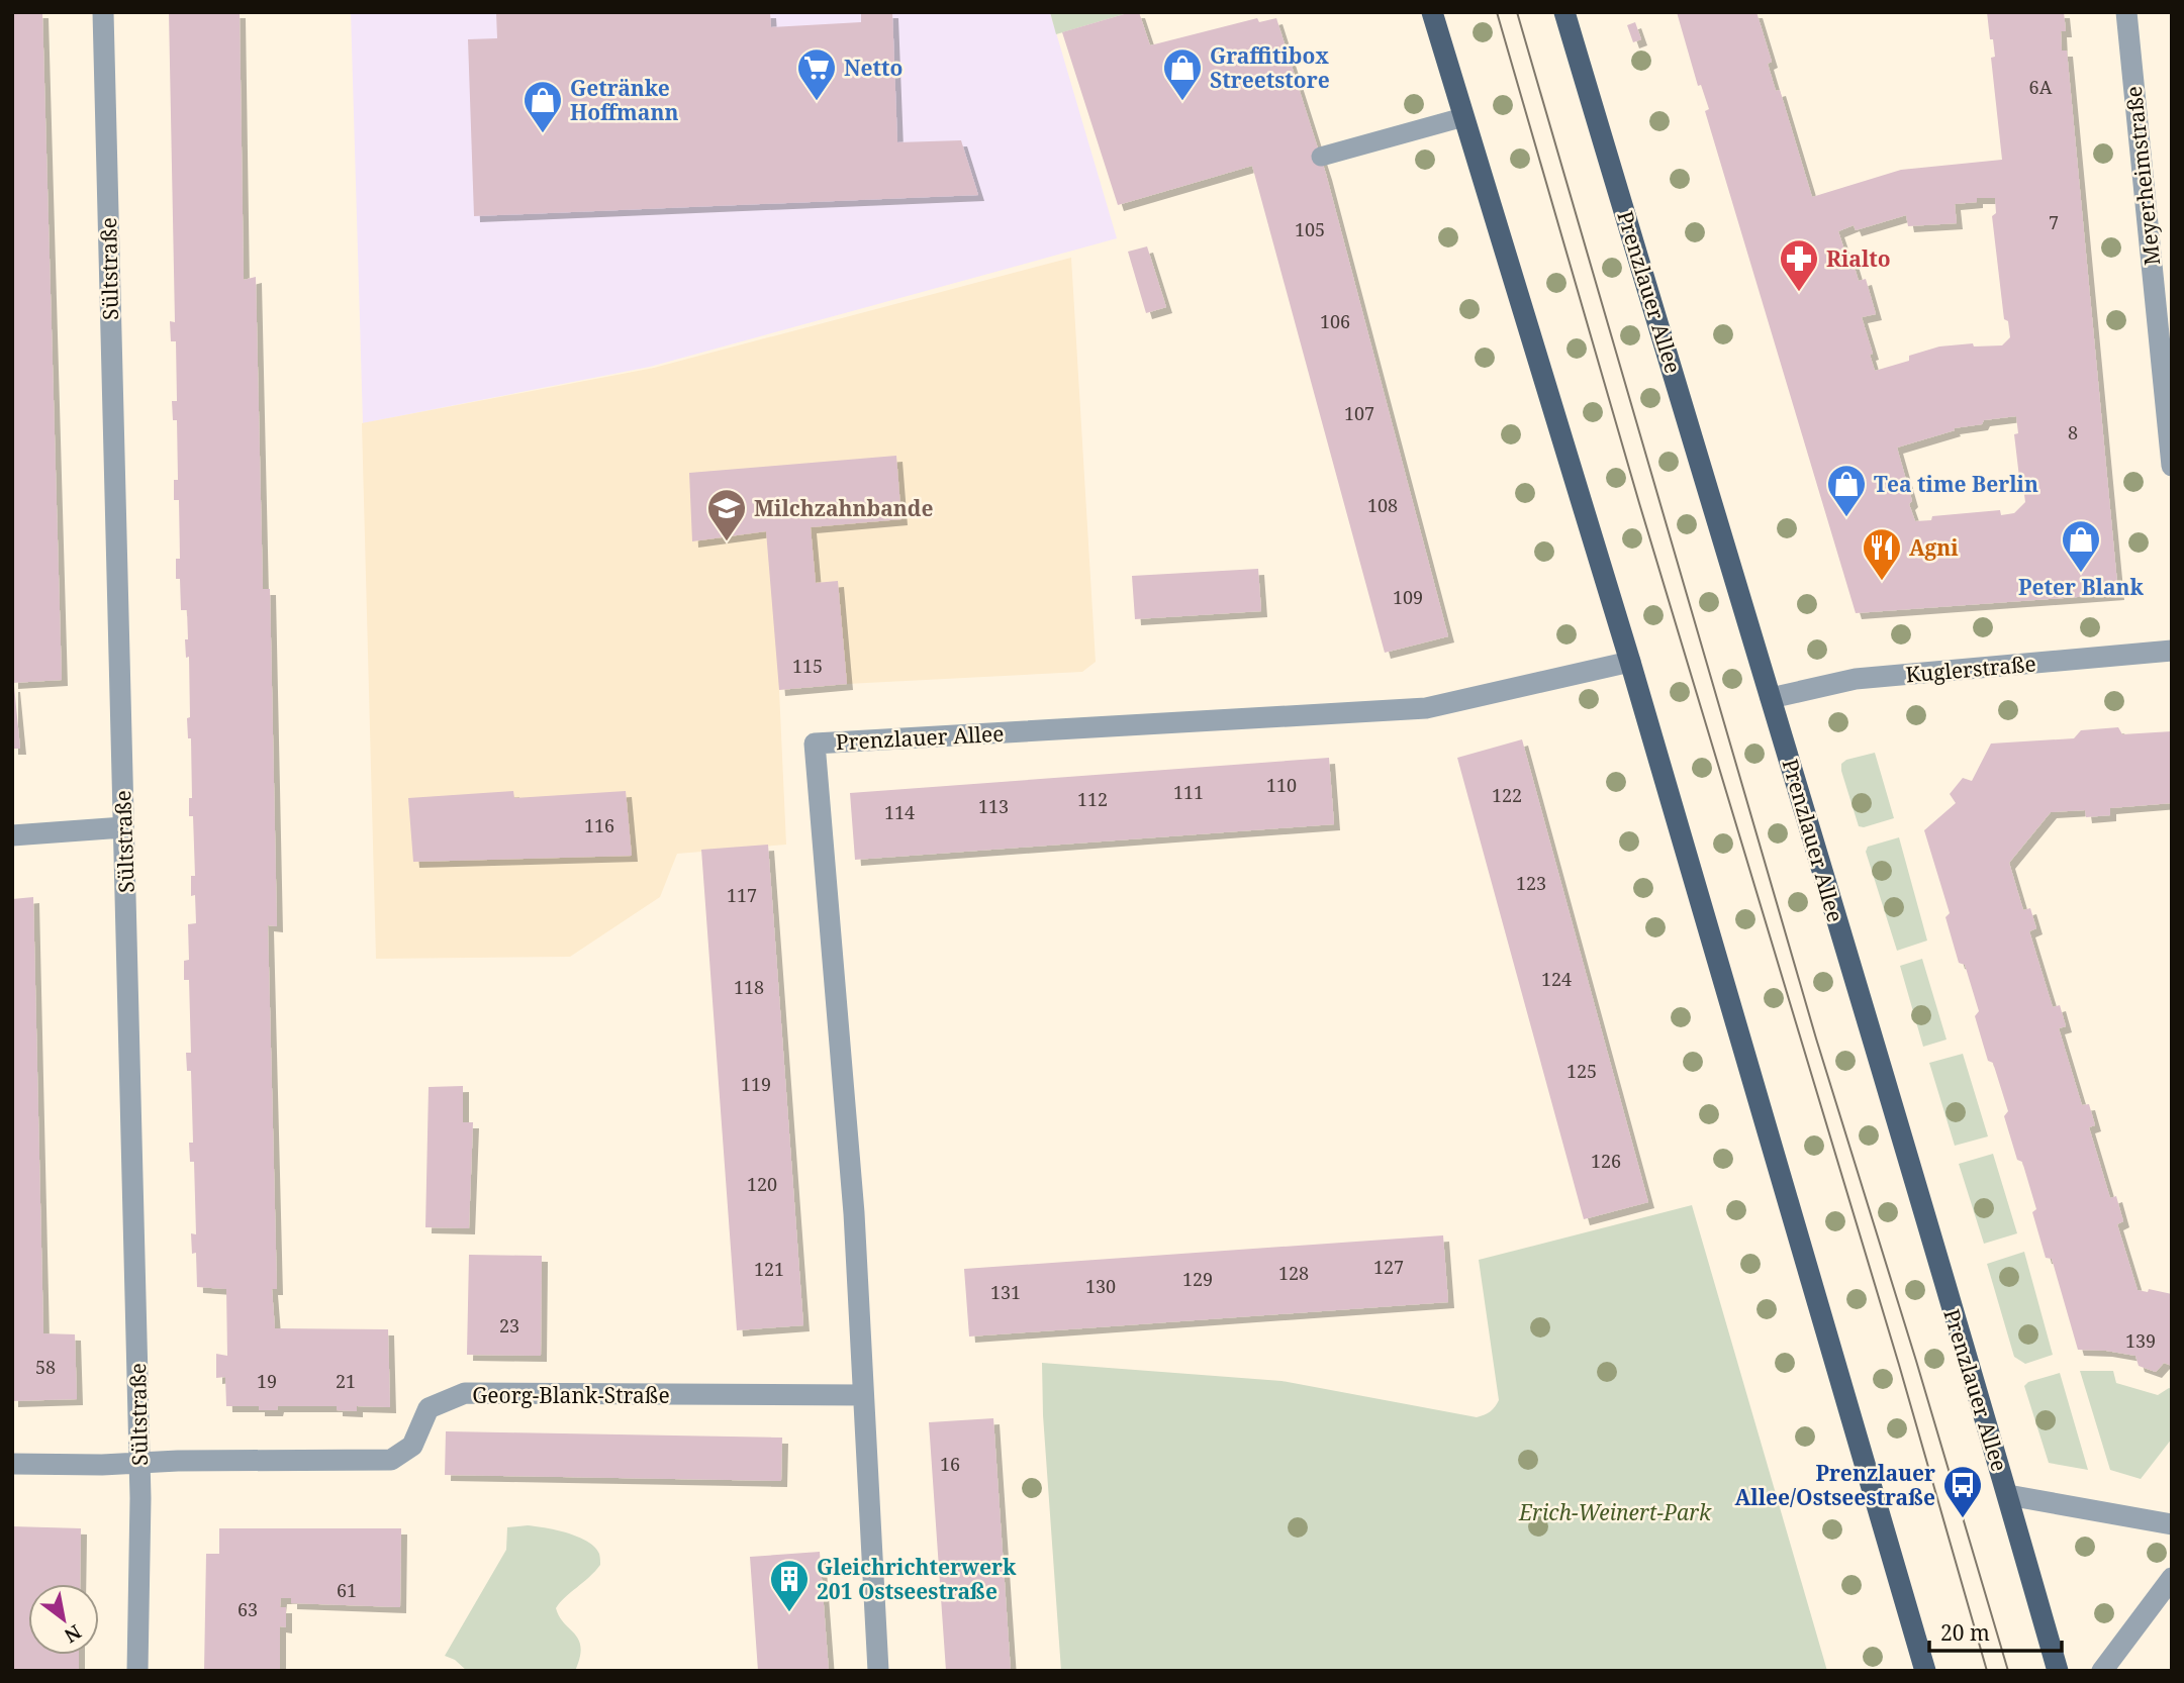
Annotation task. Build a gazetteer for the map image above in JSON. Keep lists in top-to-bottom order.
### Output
{
  "streets": {
    "main road": ["Prenzlauer Allee"],
    "street": [
      "Meyerheimstraße",
      "Sültstraße",
      "Kuglerstraße",
      "Georg-Blank-Straße"
    ]
  },
  "crossings": [
    ["Sültstraße", "Georg-Blank-Straße"],
    ["Prenzlauer Allee", "Kuglerstraße"],
    ["Prenzlauer Allee", "Georg-Blank-Straße"]
  ],
  "parks": ["Erich-Weinert-Park"],
  "places": {
    "supermarket": ["Netto"],
    "shop": [
      "Graffitibox Streetstore",
      "Getränke Hoffmann",
      "Tea time Berlin",
      "Peter Blank"
    ],
    "pharmacy": ["Rialto"],
    "school or university": ["Milchzahnbande"],
    "restaurant": ["Agni"],
    "bus stop": ["Prenzlauer Allee/Ostseestraße"],
    "building": ["Gleichrichterwerk 201 Ostseestraße"]
  },
  "house_numbers": [
    "6A",
    "7",
    "105",
    "106",
    "107",
    "8",
    "108",
    "109",
    "115",
    "110",
    "111",
    "122",
    "112",
    "113",
    "114",
    "116",
    "123",
    "117",
    "124",
    "118",
    "125",
    "119",
    "126",
    "120",
    "127",
    "121",
    "128",
    "129",
    "130",
    "131",
    "23",
    "139",
    "58",
    "19",
    "21",
    "16",
    "61",
    "63"
  ],
  "scale_bar": "20 m",
  "north": "bottom right"
}
